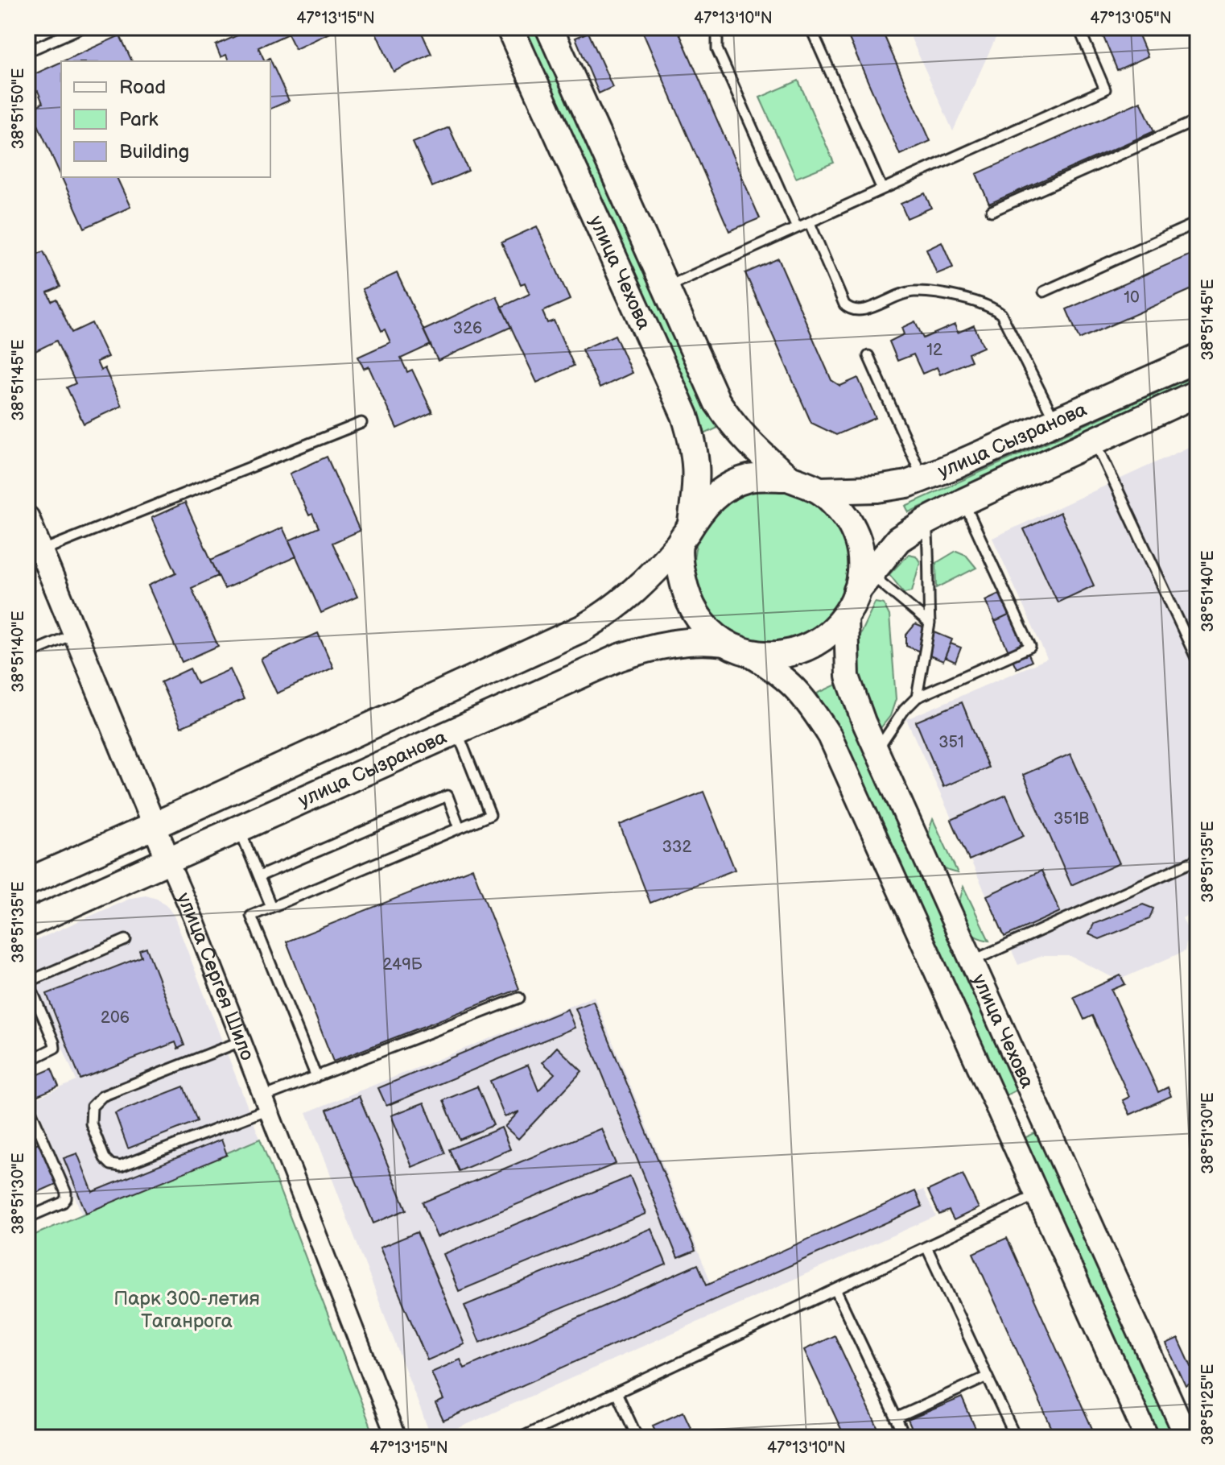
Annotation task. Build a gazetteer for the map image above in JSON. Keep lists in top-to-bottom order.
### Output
{
  "streets": {
    "main road": ["улица Чехова", "улица Сызранова"],
    "street": ["улица Сергея Шило"]
  },
  "crossings": [
    ["улица Чехова", "улица Сызранова"],
    ["улица Сызранова", "улица Сергея Шило"]
  ],
  "parks": ["Парк 300-летия Таганрога"],
  "house_numbers": [
    "10",
    "326",
    "12",
    "351",
    "351В",
    "332",
    "249Б",
    "206"
  ],
  "legend": ["Road", "Park", "Building"],
  "coordinates": [
    "47°13'15\"N",
    "47°13'10\"N",
    "47°13'05\"N",
    "38°51'50\"E",
    "38°51'45\"E",
    "38°51'40\"E",
    "38°51'35\"E",
    "38°51'30\"E",
    "38°51'25\"E"
  ]
}
